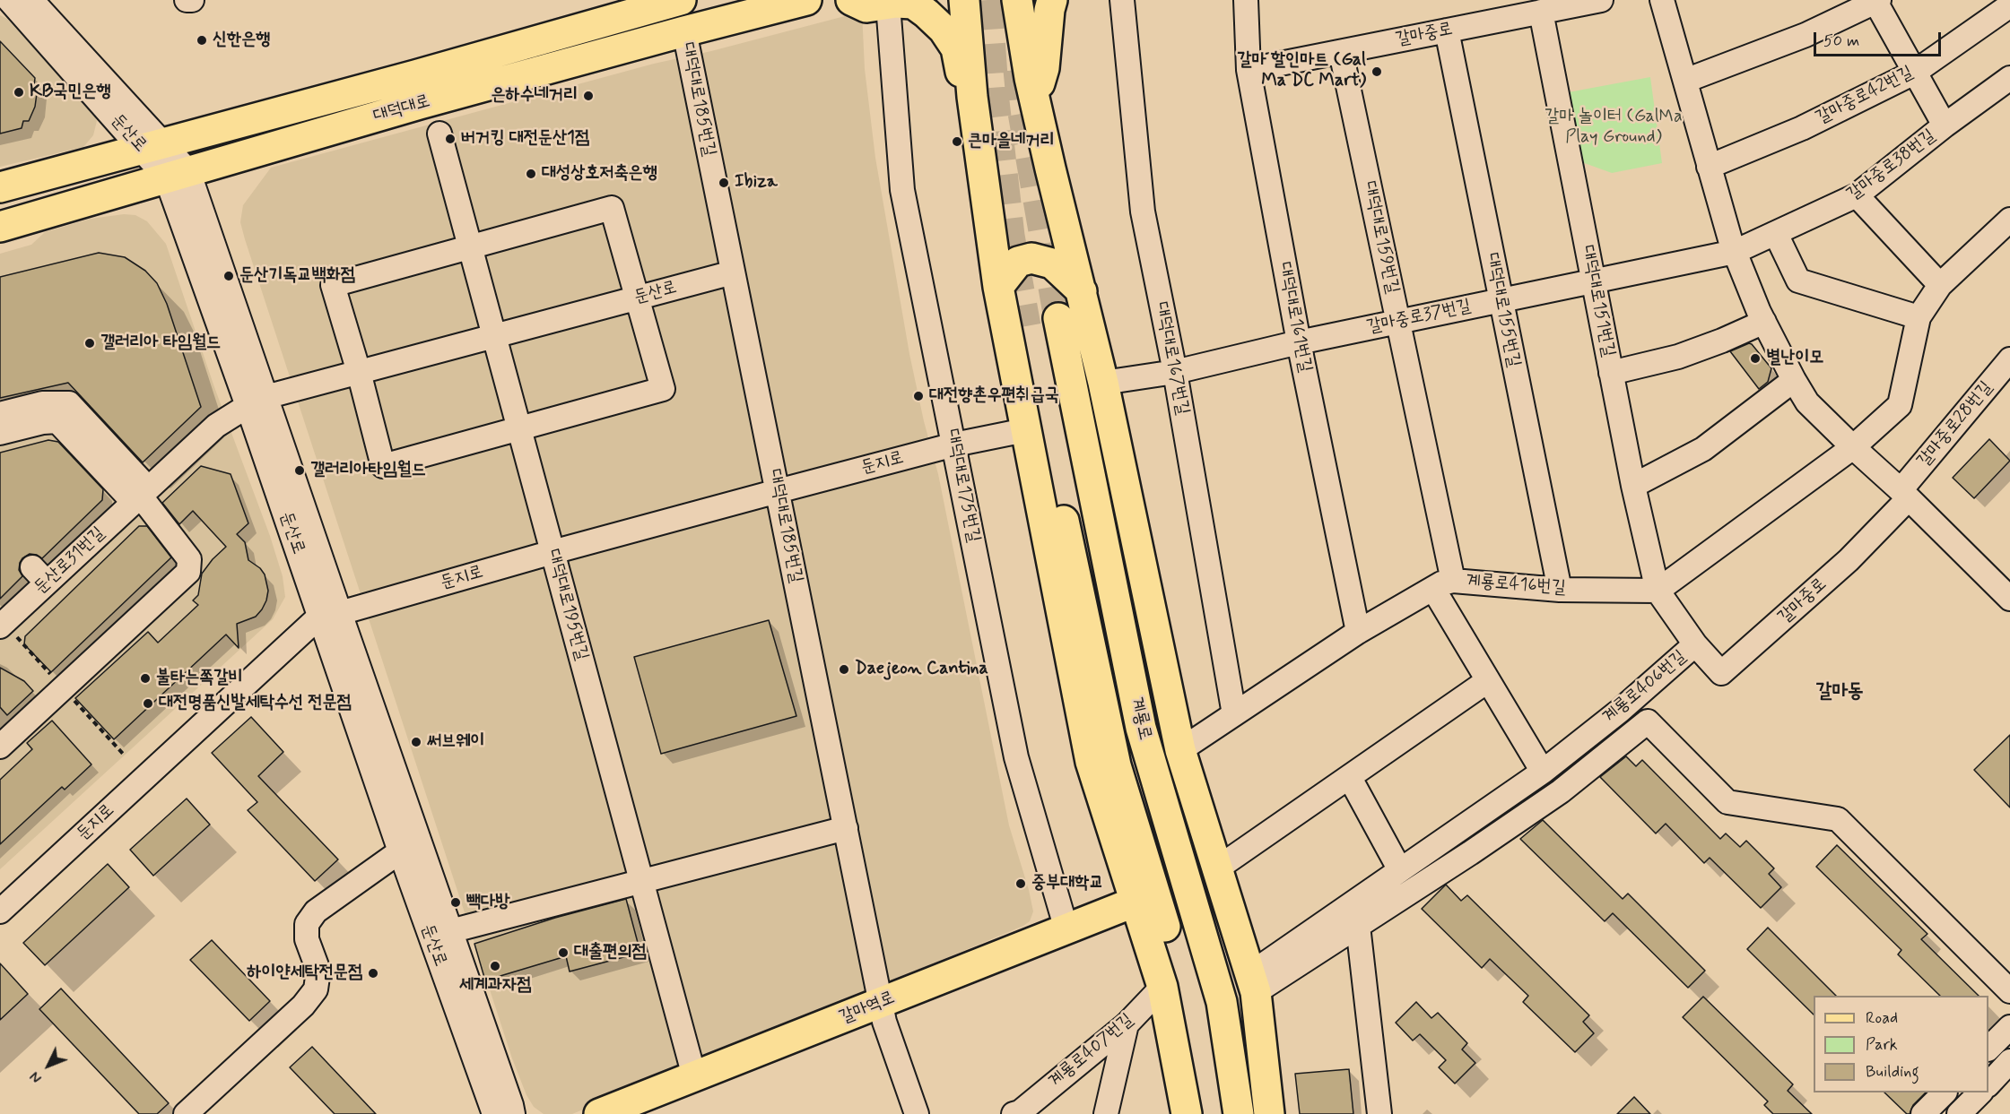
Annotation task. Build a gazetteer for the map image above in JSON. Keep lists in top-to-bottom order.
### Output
{
  "streets": {
    "main road": ["대덕대로", "계룡로", "갈마역로"],
    "street": [
      "갈마중로",
      "갈마중로42번길",
      "대덕대로185번길",
      "둔산로",
      "갈마중로38번길",
      "대덕대로159번길",
      "대덕대로151번길",
      "대덕대로155번길",
      "대덕대로161번길",
      "갈마중로37번길",
      "대덕대로167번길",
      "갈마중로28번길",
      "둔지로",
      "대덕대로175번길",
      "둔산로31번길",
      "계룡로416번길",
      "대덕대로195번길",
      "계룡로406번길",
      "계룡로407번길"
    ]
  },
  "crossings": [
    ["갈마중로", "대덕대로159번길"],
    ["갈마중로", "대덕대로151번길"],
    ["갈마중로", "대덕대로155번길"],
    ["갈마중로", "대덕대로161번길"],
    ["갈마중로", "갈마중로28번길"],
    ["갈마중로", "계룡로406번길"],
    ["대덕대로185번길", "대덕대로"],
    ["대덕대로185번길", "둔산로"],
    ["대덕대로185번길", "둔지로"],
    ["대덕대로185번길", "갈마역로"],
    ["대덕대로", "둔산로"],
    ["둔산로", "둔지로"],
    ["둔산로", "둔산로31번길"],
    ["둔산로", "대덕대로195번길"],
    ["갈마중로38번길", "갈마중로37번길"],
    ["대덕대로159번길", "갈마중로37번길"],
    ["대덕대로159번길", "계룡로416번길"],
    ["대덕대로151번길", "갈마중로37번길"],
    ["대덕대로151번길", "계룡로416번길"],
    ["대덕대로151번길", "계룡로406번길"],
    ["대덕대로155번길", "갈마중로37번길"],
    ["대덕대로155번길", "계룡로416번길"],
    ["대덕대로161번길", "갈마중로37번길"],
    ["갈마중로37번길", "대덕대로167번길"],
    ["둔지로", "대덕대로175번길"],
    ["둔지로", "대덕대로195번길"],
    ["대덕대로175번길", "갈마역로"],
    ["계룡로416번길", "계룡로406번길"],
    ["대덕대로195번길", "갈마역로"]
  ],
  "districts": ["갈마동"],
  "parks": ["갈마 놀이터 (GalMa Play Ground)"],
  "places": [
    "신한은행",
    "갈마 할인마트 (Gal Ma DC Mart)",
    "KB국민은행",
    "은하수네거리",
    "버거킹 대전둔산1점",
    "큰마을네거리",
    "대성상호저축은행",
    "Ibiza",
    "둔산기독교백화점",
    "갤러리아 타임월드",
    "별난이모",
    "대전향촌우편취급국",
    "갤러리아타임월드",
    "Daejeon Cantina",
    "불타는쪽갈비",
    "대전명품신발세탁수선 전문점",
    "써브웨이",
    "중부대학교",
    "빽다방",
    "대출편의점",
    "세계과자점",
    "하이얀세탁전문점"
  ],
  "legend": ["Road", "Park", "Building"],
  "scale_bar": "50 m",
  "north": "bottom left"
}
